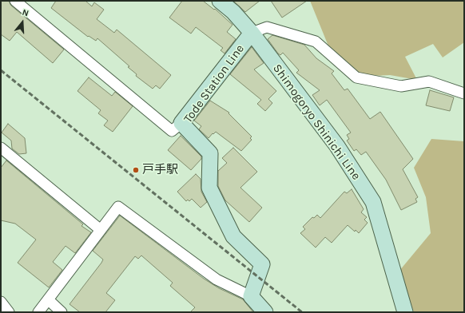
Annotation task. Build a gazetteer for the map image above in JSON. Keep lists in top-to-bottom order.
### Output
{
  "streets": {
    "main road": ["Tode Station Line", "Shimogoryo Shinichi Line"]
  },
  "crossings": [
    ["Tode Station Line", "Shimogoryo Shinichi Line"]
  ],
  "places": ["戸手駅"],
  "north": "top"
}
